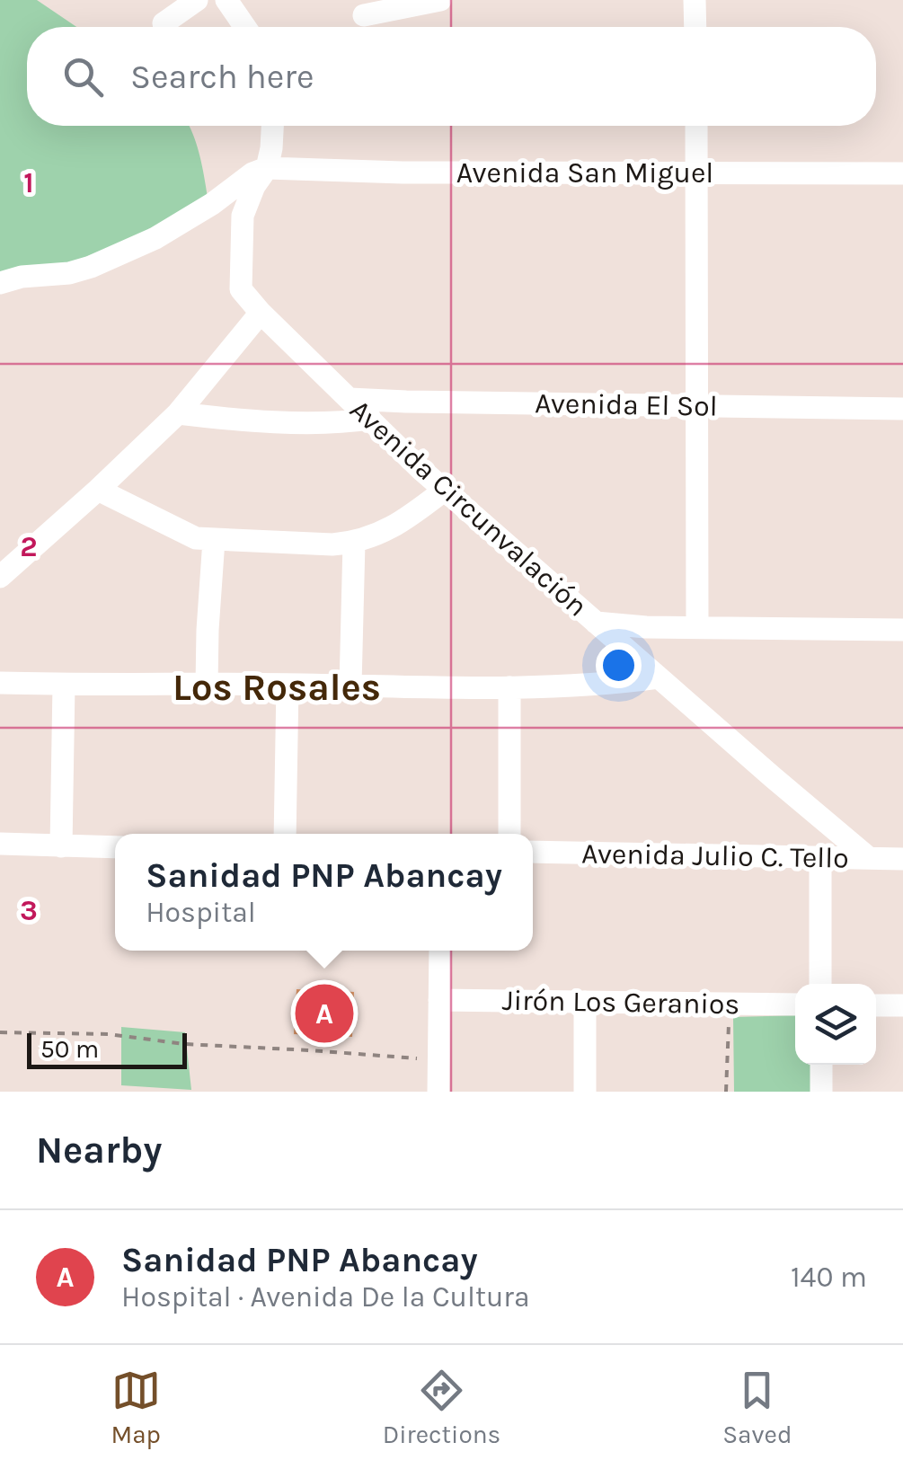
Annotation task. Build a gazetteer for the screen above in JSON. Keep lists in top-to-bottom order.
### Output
{
  "streets": {
    "street": [
      "Avenida San Miguel",
      "Avenida El Sol",
      "Avenida Circunvalación",
      "Avenida Julio C. Tello",
      "Jirón Los Geranios"
    ]
  },
  "crossings": [
    ["Avenida San Miguel", "Avenida Circunvalación"],
    ["Avenida El Sol", "Avenida Circunvalación"],
    ["Avenida Circunvalación", "Avenida Julio C. Tello"]
  ],
  "districts": ["Los Rosales"],
  "scale_bar": "50 m",
  "page": {
    "search": "Search here",
    "popup": ["Sanidad PNP Abancay", "Hospital"],
    "pins": "A",
    "scale": "50 m",
    "heading": "Nearby",
    "list": [
      {
        "mark": "A",
        "name": "Sanidad PNP Abancay",
        "note": "Hospital · Avenida De la Cultura",
        "value": "140 m"
      }
    ],
    "nav": ["Map", "Directions", "Saved"]
  },
  "grid": {
    "rows": ["1", "2", "3"]
  }
}
